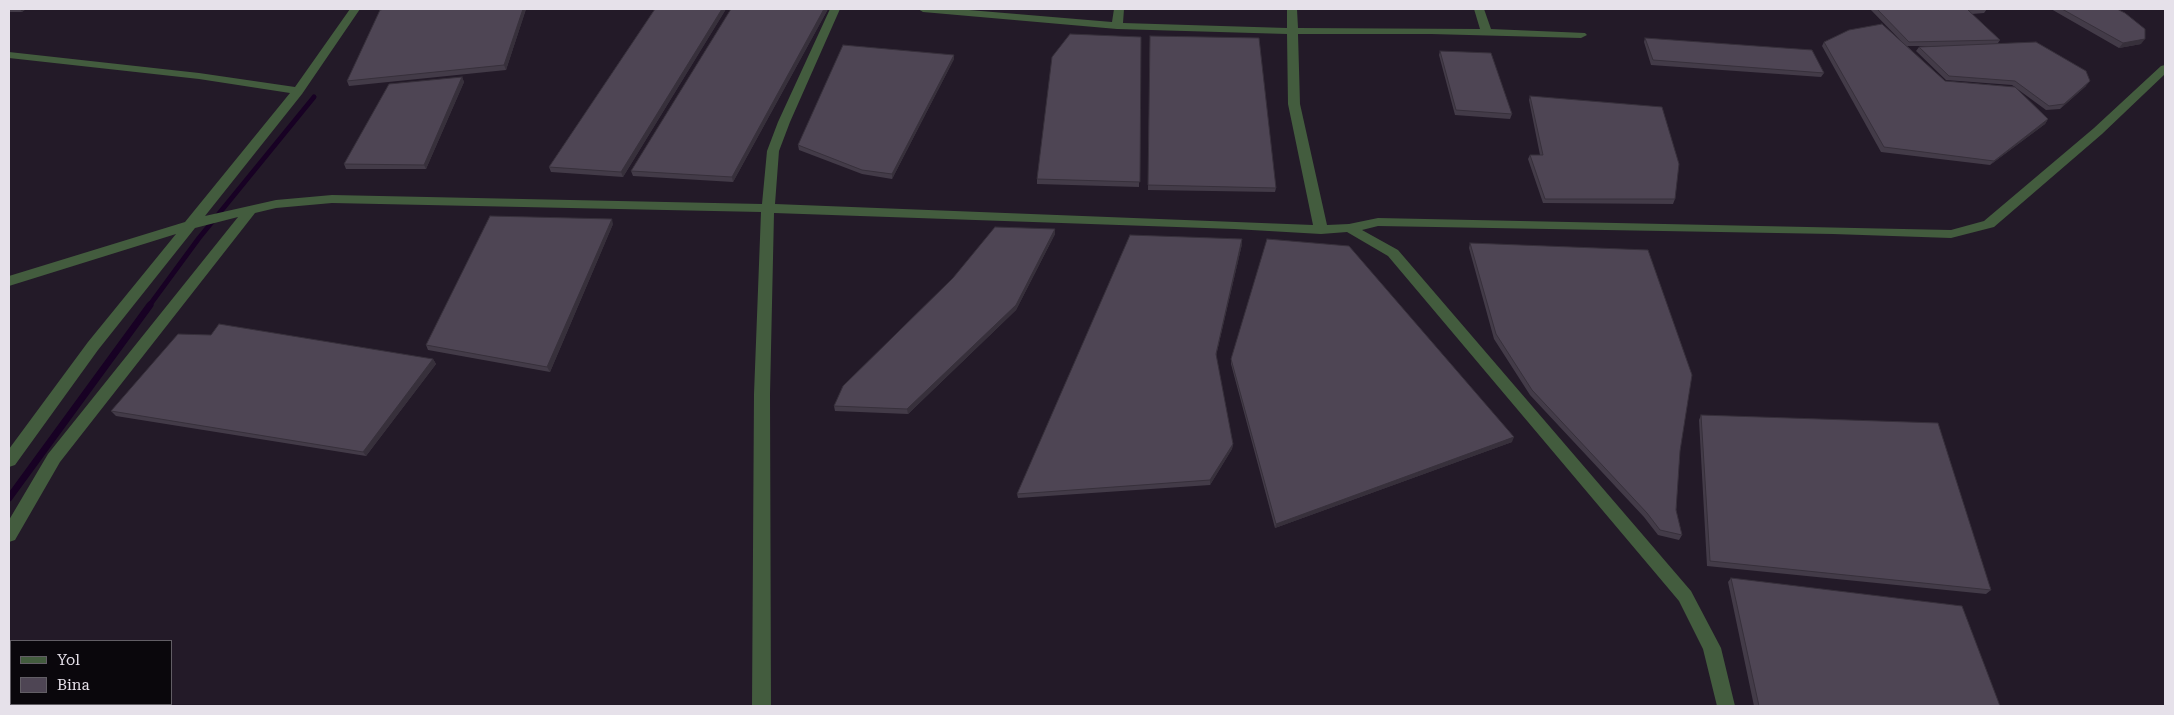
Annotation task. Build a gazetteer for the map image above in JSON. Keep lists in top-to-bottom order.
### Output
{
  "legend": ["Yol", "Bina"]
}
